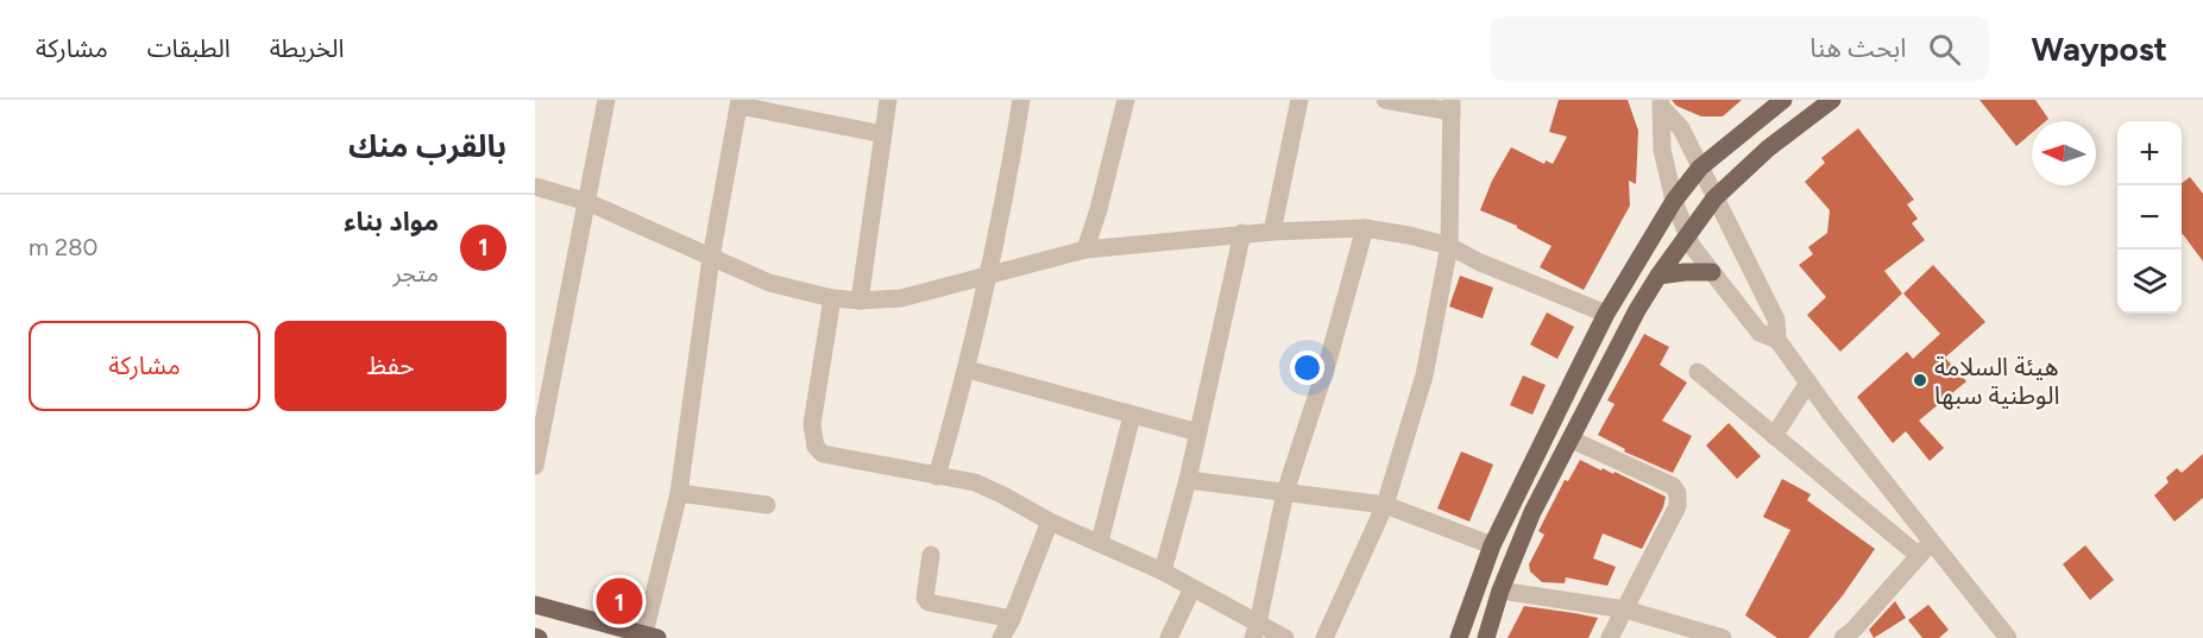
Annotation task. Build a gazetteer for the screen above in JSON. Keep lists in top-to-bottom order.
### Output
{
  "places": ["هيئة السلامة الوطنية سبها"],
  "north": "left",
  "page": {
    "header": "Waypost",
    "search": "ابحث هنا",
    "nav": ["الخريطة", "الطبقات", "مشاركة"],
    "heading": "بالقرب منك",
    "map_buttons": ["+", "−"],
    "list": [
      {
        "mark": "1",
        "name": "مواد بناء",
        "note": "متجر",
        "value": "280 m"
      }
    ],
    "buttons": ["حفظ", "مشاركة"],
    "pins": "1"
  }
}
